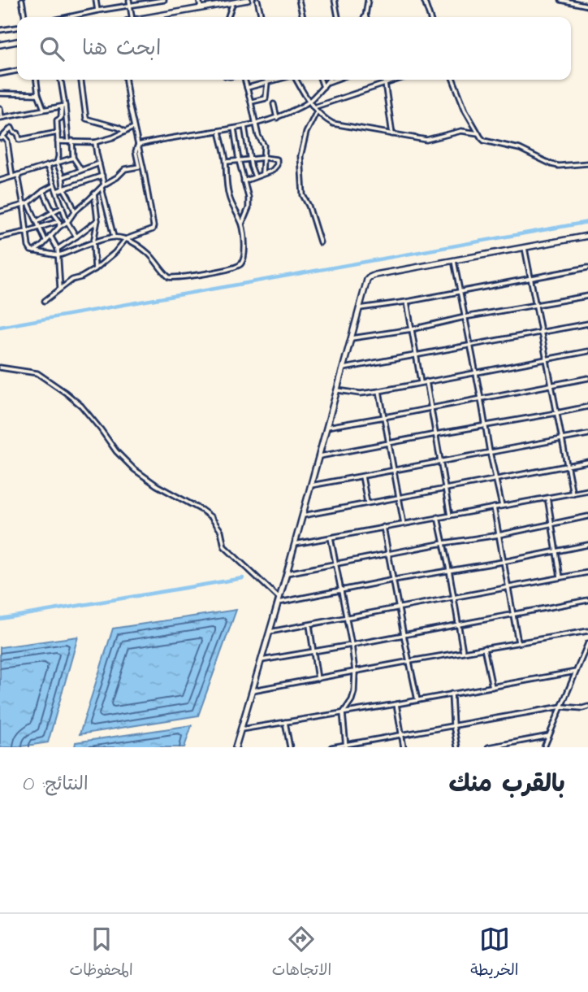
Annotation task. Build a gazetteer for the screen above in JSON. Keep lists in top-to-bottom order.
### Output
{
  "page": {
    "search": "ابحث هنا",
    "heading": ["بالقرب منك", "النتائج: 0"],
    "nav": ["الخريطة", "الاتجاهات", "المحفوظات"]
  }
}
